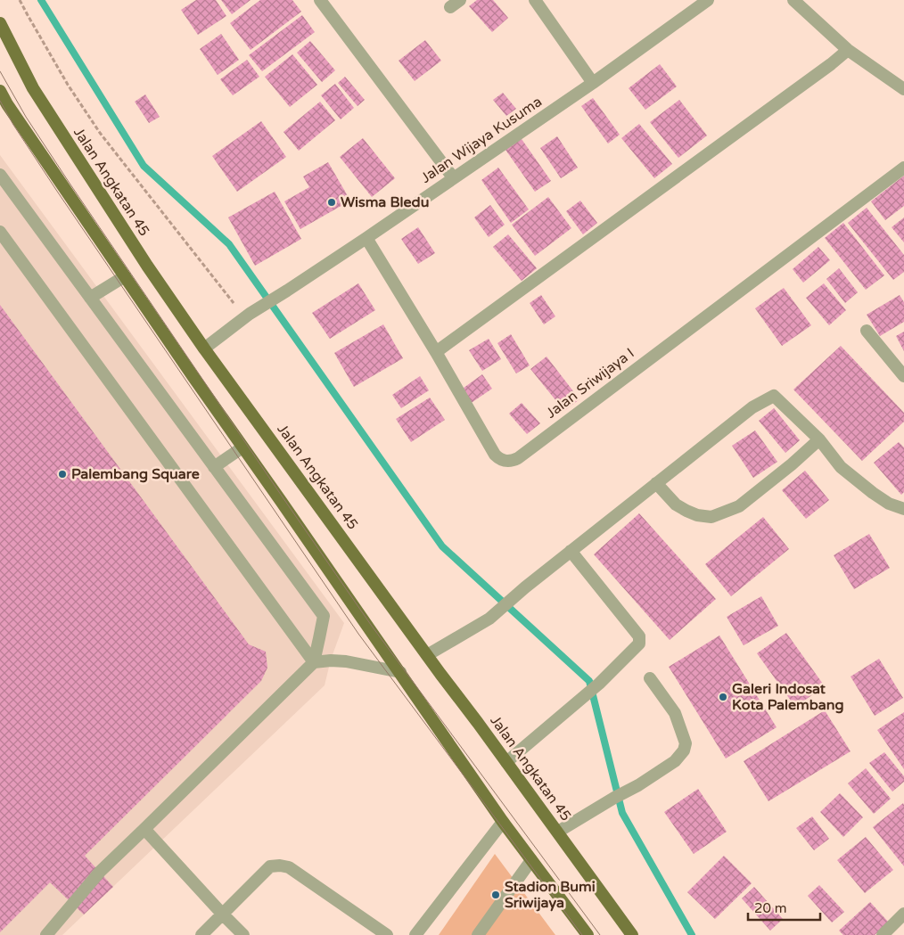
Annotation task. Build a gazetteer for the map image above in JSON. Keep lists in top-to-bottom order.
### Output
{
  "streets": {
    "main road": ["Jalan Angkatan 45"],
    "street": ["Jalan Wijaya Kusuma", "Jalan Sriwijaya I"]
  },
  "crossings": [
    ["Jalan Wijaya Kusuma", "Jalan Angkatan 45"],
    ["Jalan Wijaya Kusuma", "Jalan Sriwijaya I"]
  ],
  "places": [
    "Wisma Bledu",
    "Palembang Square",
    "Galeri Indosat Kota Palembang",
    "Stadion Bumi Sriwijaya"
  ],
  "scale_bar": "20 m"
}
